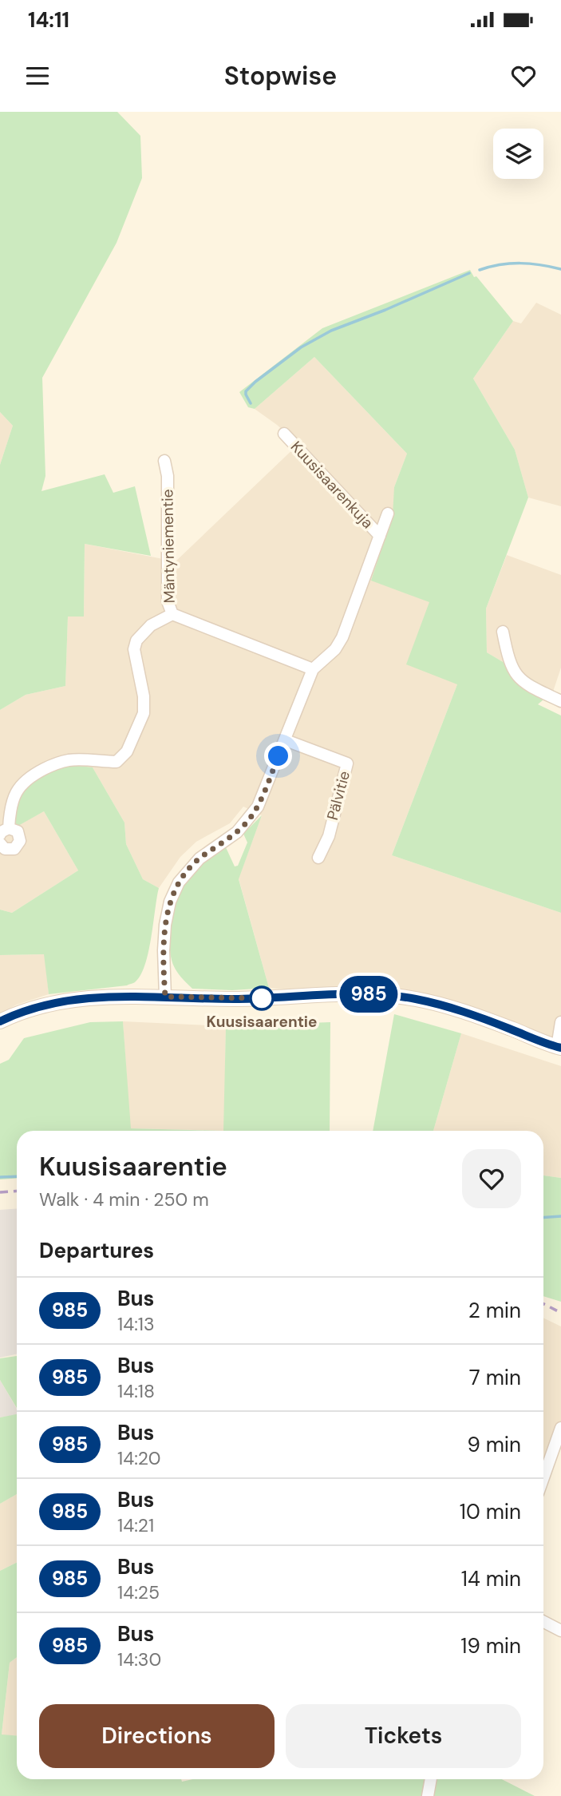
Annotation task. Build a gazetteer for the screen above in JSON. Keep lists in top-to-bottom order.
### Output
{
  "streets": {
    "street": ["Kuusisaarenkuja", "Mäntyniementie", "Pälvitie"]
  },
  "places": ["Kuusisaarentie"],
  "lines": ["bus line 985"],
  "page": {
    "status": "14:11",
    "header": "Stopwise",
    "on_map": "985",
    "heading": [
      ["Kuusisaarentie", "Walk · 4 min · 250 m"],
      "Departures"
    ],
    "list": [
      {
        "mark": "985",
        "name": "Bus",
        "note": "14:13",
        "value": "2 min"
      },
      {
        "mark": "985",
        "name": "Bus",
        "note": "14:18",
        "value": "7 min"
      },
      {
        "mark": "985",
        "name": "Bus",
        "note": "14:20",
        "value": "9 min"
      },
      {
        "mark": "985",
        "name": "Bus",
        "note": "14:21",
        "value": "10 min"
      },
      {
        "mark": "985",
        "name": "Bus",
        "note": "14:25",
        "value": "14 min"
      },
      {
        "mark": "985",
        "name": "Bus",
        "note": "14:30",
        "value": "19 min"
      }
    ],
    "buttons": ["Directions", "Tickets"]
  }
}
